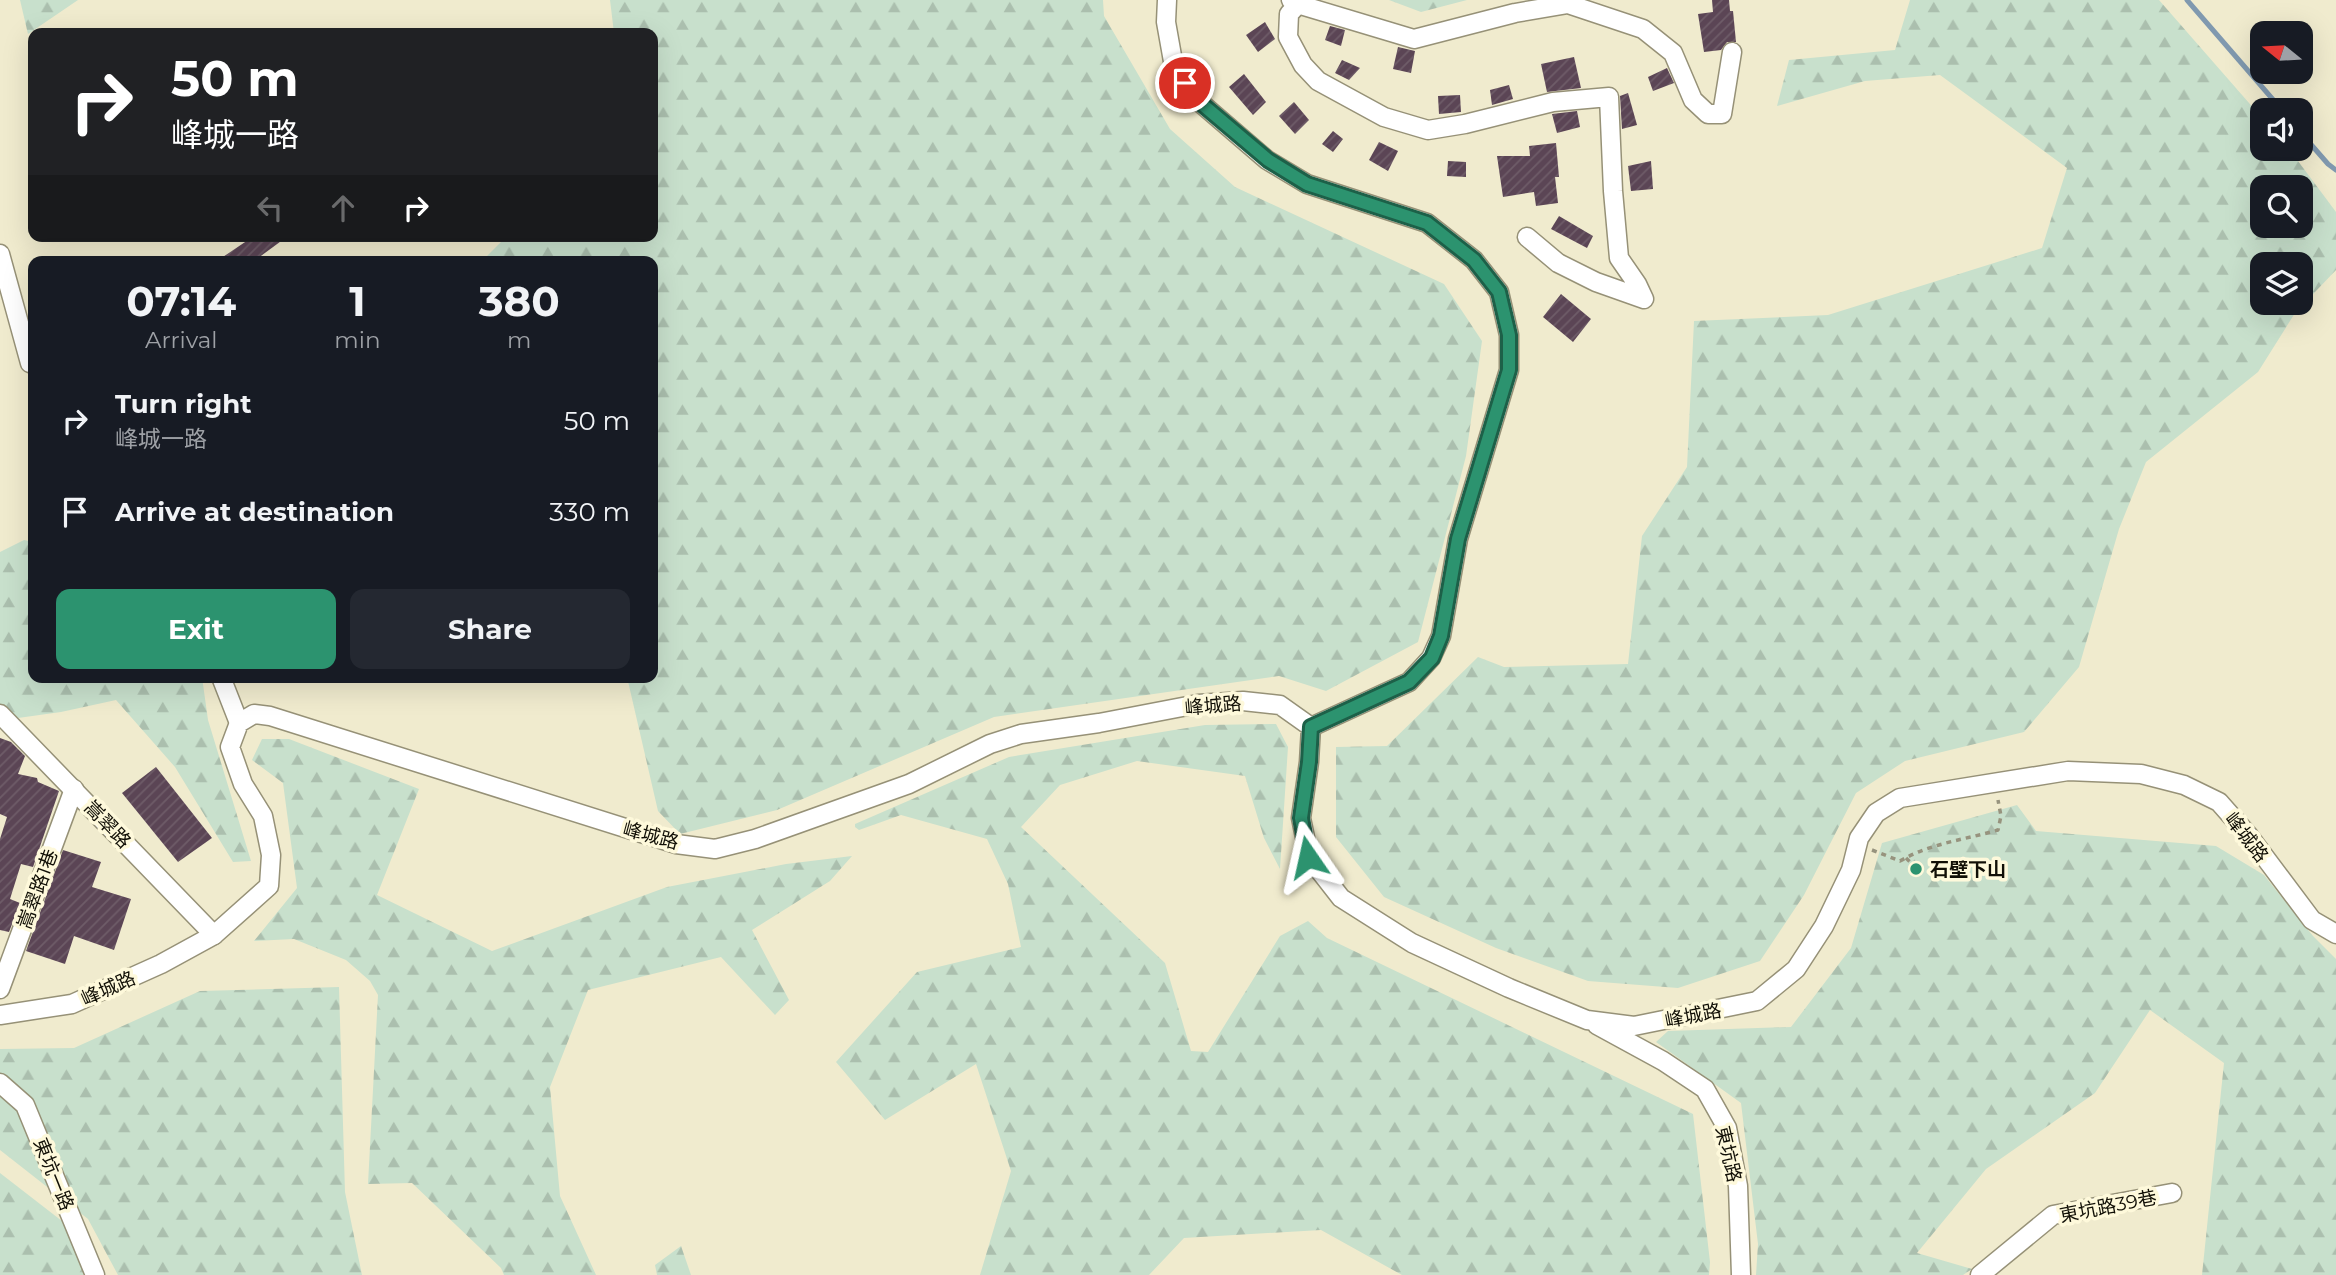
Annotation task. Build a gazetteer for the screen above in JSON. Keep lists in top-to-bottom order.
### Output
{
  "streets": {
    "street": [
      "峰城路",
      "嵩翠路",
      "嵩翠路1巷",
      "東坑路",
      "東坑一路",
      "東坑路39巷"
    ]
  },
  "crossings": [
    ["峰城路", "嵩翠路"],
    ["峰城路", "東坑路"],
    ["嵩翠路", "嵩翠路1巷"]
  ],
  "places": ["石壁下山"],
  "north": "left",
  "page": {
    "turn": ["50 m", "峰城一路"],
    "eta": [
      "07:14",
      "Arrival",
      "1",
      "min",
      "380",
      "m"
    ],
    "list": [
      {
        "name": "Turn right",
        "note": "峰城一路",
        "value": "50 m"
      },
      {
        "name": "Arrive at destination",
        "value": "330 m"
      }
    ],
    "buttons": ["Exit", "Share"]
  }
}
